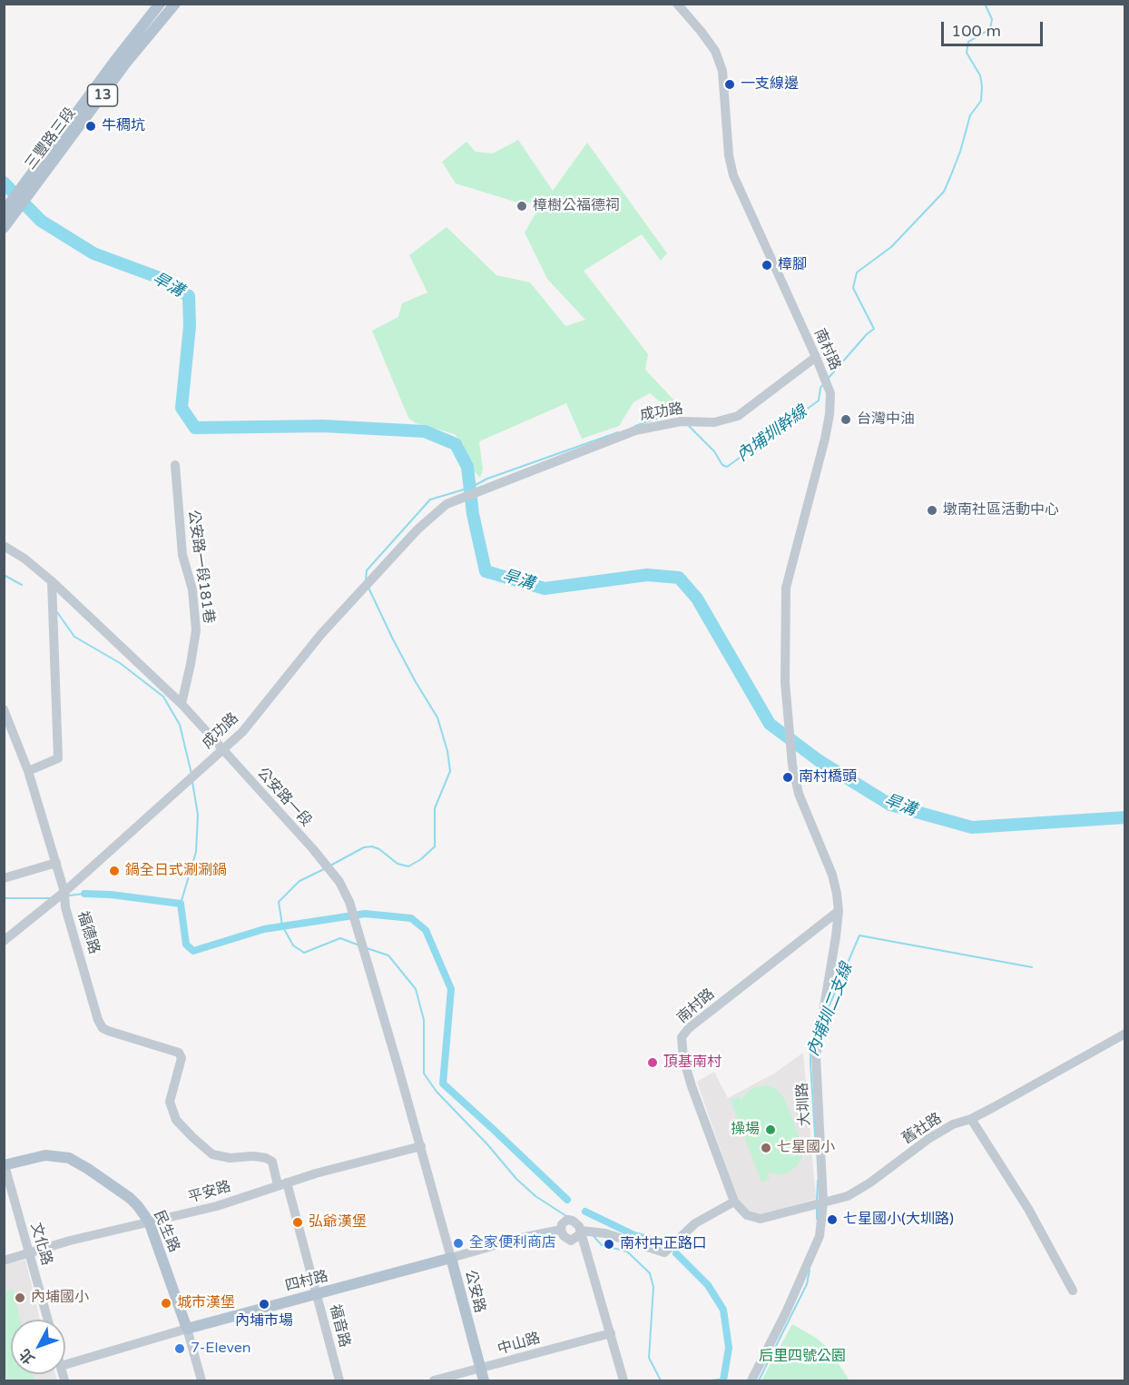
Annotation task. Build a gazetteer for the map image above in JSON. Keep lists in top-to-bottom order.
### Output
{
  "streets": {
    "main road": [
      "13",
      "三豐路三段",
      "民生路",
      "四村路",
      "公安路"
    ],
    "street": [
      "南村路",
      "成功路",
      "公安路一段181巷",
      "公安路一段",
      "福德路",
      "大圳路",
      "舊社路",
      "平安路",
      "文化路",
      "福音路",
      "中山路"
    ]
  },
  "crossings": [
    ["13", "三豐路三段"],
    ["南村路", "成功路"],
    ["南村路", "大圳路"],
    ["南村路", "舊社路"],
    ["成功路", "公安路一段"],
    ["成功路", "福德路"],
    ["公安路一段181巷", "公安路一段"],
    ["公安路一段", "平安路"],
    ["公安路一段", "公安路"],
    ["福德路", "平安路"],
    ["福德路", "福音路"],
    ["大圳路", "舊社路"],
    ["平安路", "民生路"],
    ["平安路", "文化路"],
    ["平安路", "公安路"],
    ["平安路", "福音路"],
    ["民生路", "文化路"],
    ["民生路", "四村路"],
    ["四村路", "公安路"],
    ["四村路", "福音路"],
    ["公安路", "中山路"]
  ],
  "water": ["旱溝", "內埔圳幹線", "內埔圳二支線"],
  "parks": ["后里四號公園"],
  "places": [
    "一支線邊",
    "牛稠坑",
    "樟樹公福德祠",
    "樟腳",
    "台灣中油",
    "墩南社區活動中心",
    "南村橋頭",
    "鍋全日式涮涮鍋",
    "頂基南村",
    "操場",
    "七星國小",
    "七星國小(大圳路)",
    "弘爺漢堡",
    "全家便利商店",
    "南村中正路口",
    "內埔國小",
    "城市漢堡",
    "內埔市場",
    "7-Eleven"
  ],
  "scale_bar": "100 m",
  "north": "bottom left"
}
